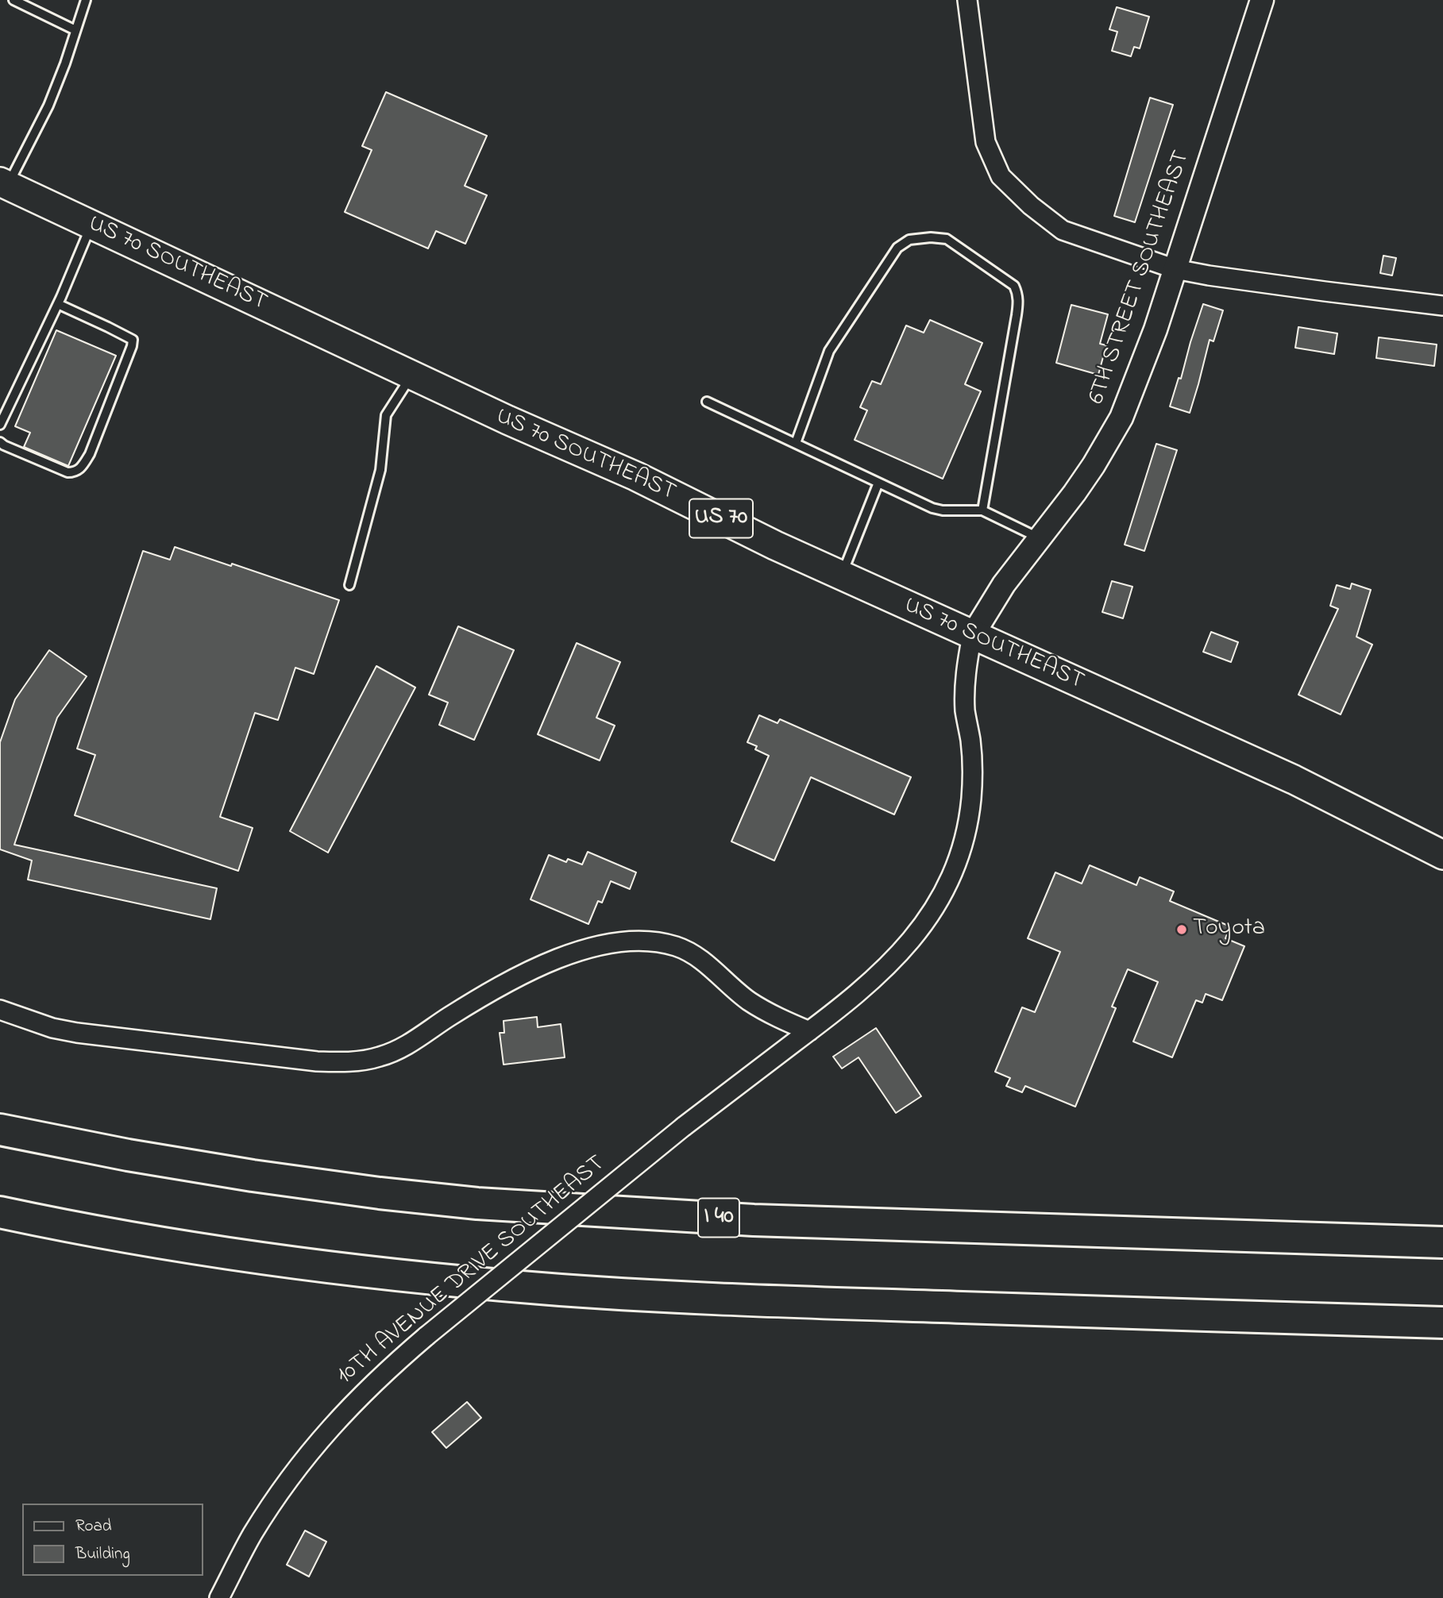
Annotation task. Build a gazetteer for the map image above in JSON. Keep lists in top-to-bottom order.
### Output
{
  "streets": {
    "highway": ["I 40"],
    "main road": ["US 70 SOUTHEAST", "US 70"],
    "street": ["6TH STREET SOUTHEAST", "10TH AVENUE DRIVE SOUTHEAST"]
  },
  "crossings": [
    ["US 70 SOUTHEAST", "6TH STREET SOUTHEAST"],
    ["US 70 SOUTHEAST", "10TH AVENUE DRIVE SOUTHEAST"],
    ["6TH STREET SOUTHEAST", "10TH AVENUE DRIVE SOUTHEAST"]
  ],
  "places": ["Toyota"],
  "legend": ["Road", "Building"]
}
